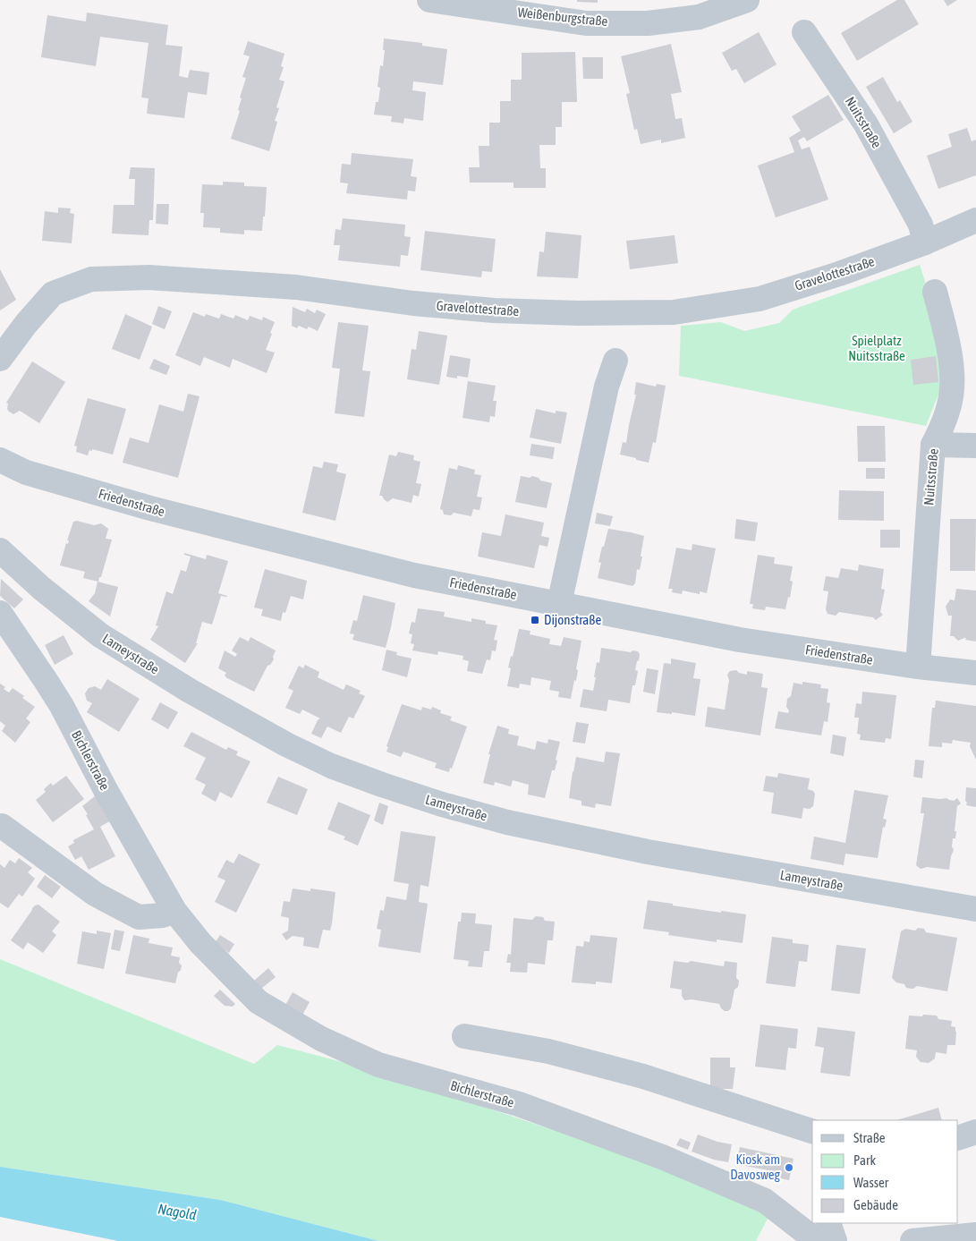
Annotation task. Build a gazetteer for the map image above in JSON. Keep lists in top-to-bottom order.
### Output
{
  "streets": {
    "street": [
      "Weißenburgstraße",
      "Nuitsstraße",
      "Gravelottestraße",
      "Friedenstraße",
      "Lameystraße",
      "Bichlerstraße"
    ]
  },
  "crossings": [
    ["Nuitsstraße", "Gravelottestraße"],
    ["Nuitsstraße", "Friedenstraße"]
  ],
  "water": ["Nagold"],
  "parks": ["Spielplatz Nuitsstraße"],
  "places": {
    "transit": ["Dijonstraße"],
    "other": ["Kiosk am Davosweg"]
  },
  "legend": [
    "Straße",
    "Park",
    "Wasser",
    "Gebäude"
  ]
}
